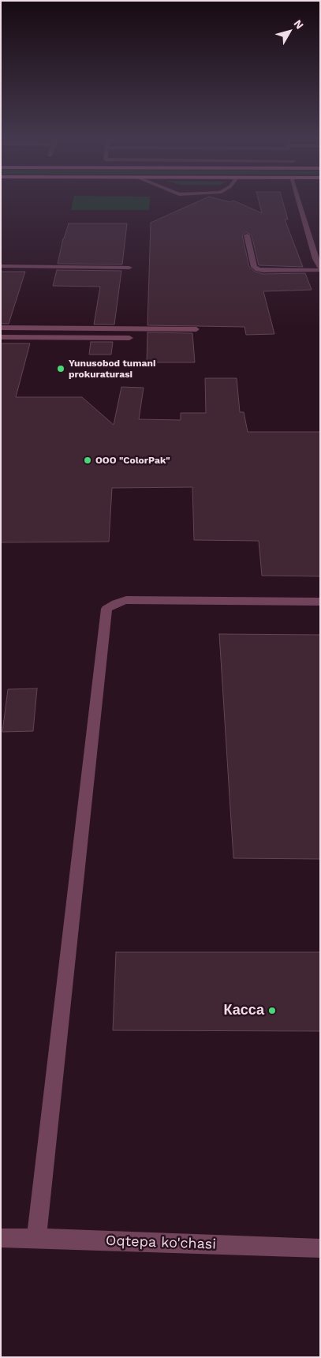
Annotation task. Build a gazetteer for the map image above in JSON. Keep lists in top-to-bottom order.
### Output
{
  "streets": {
    "street": ["Oqtepa ko'chasi"]
  },
  "places": ["Yunusobod tumani prokuraturasi", "OOO \"ColorPak\"", "Касса"],
  "north": "top right"
}
